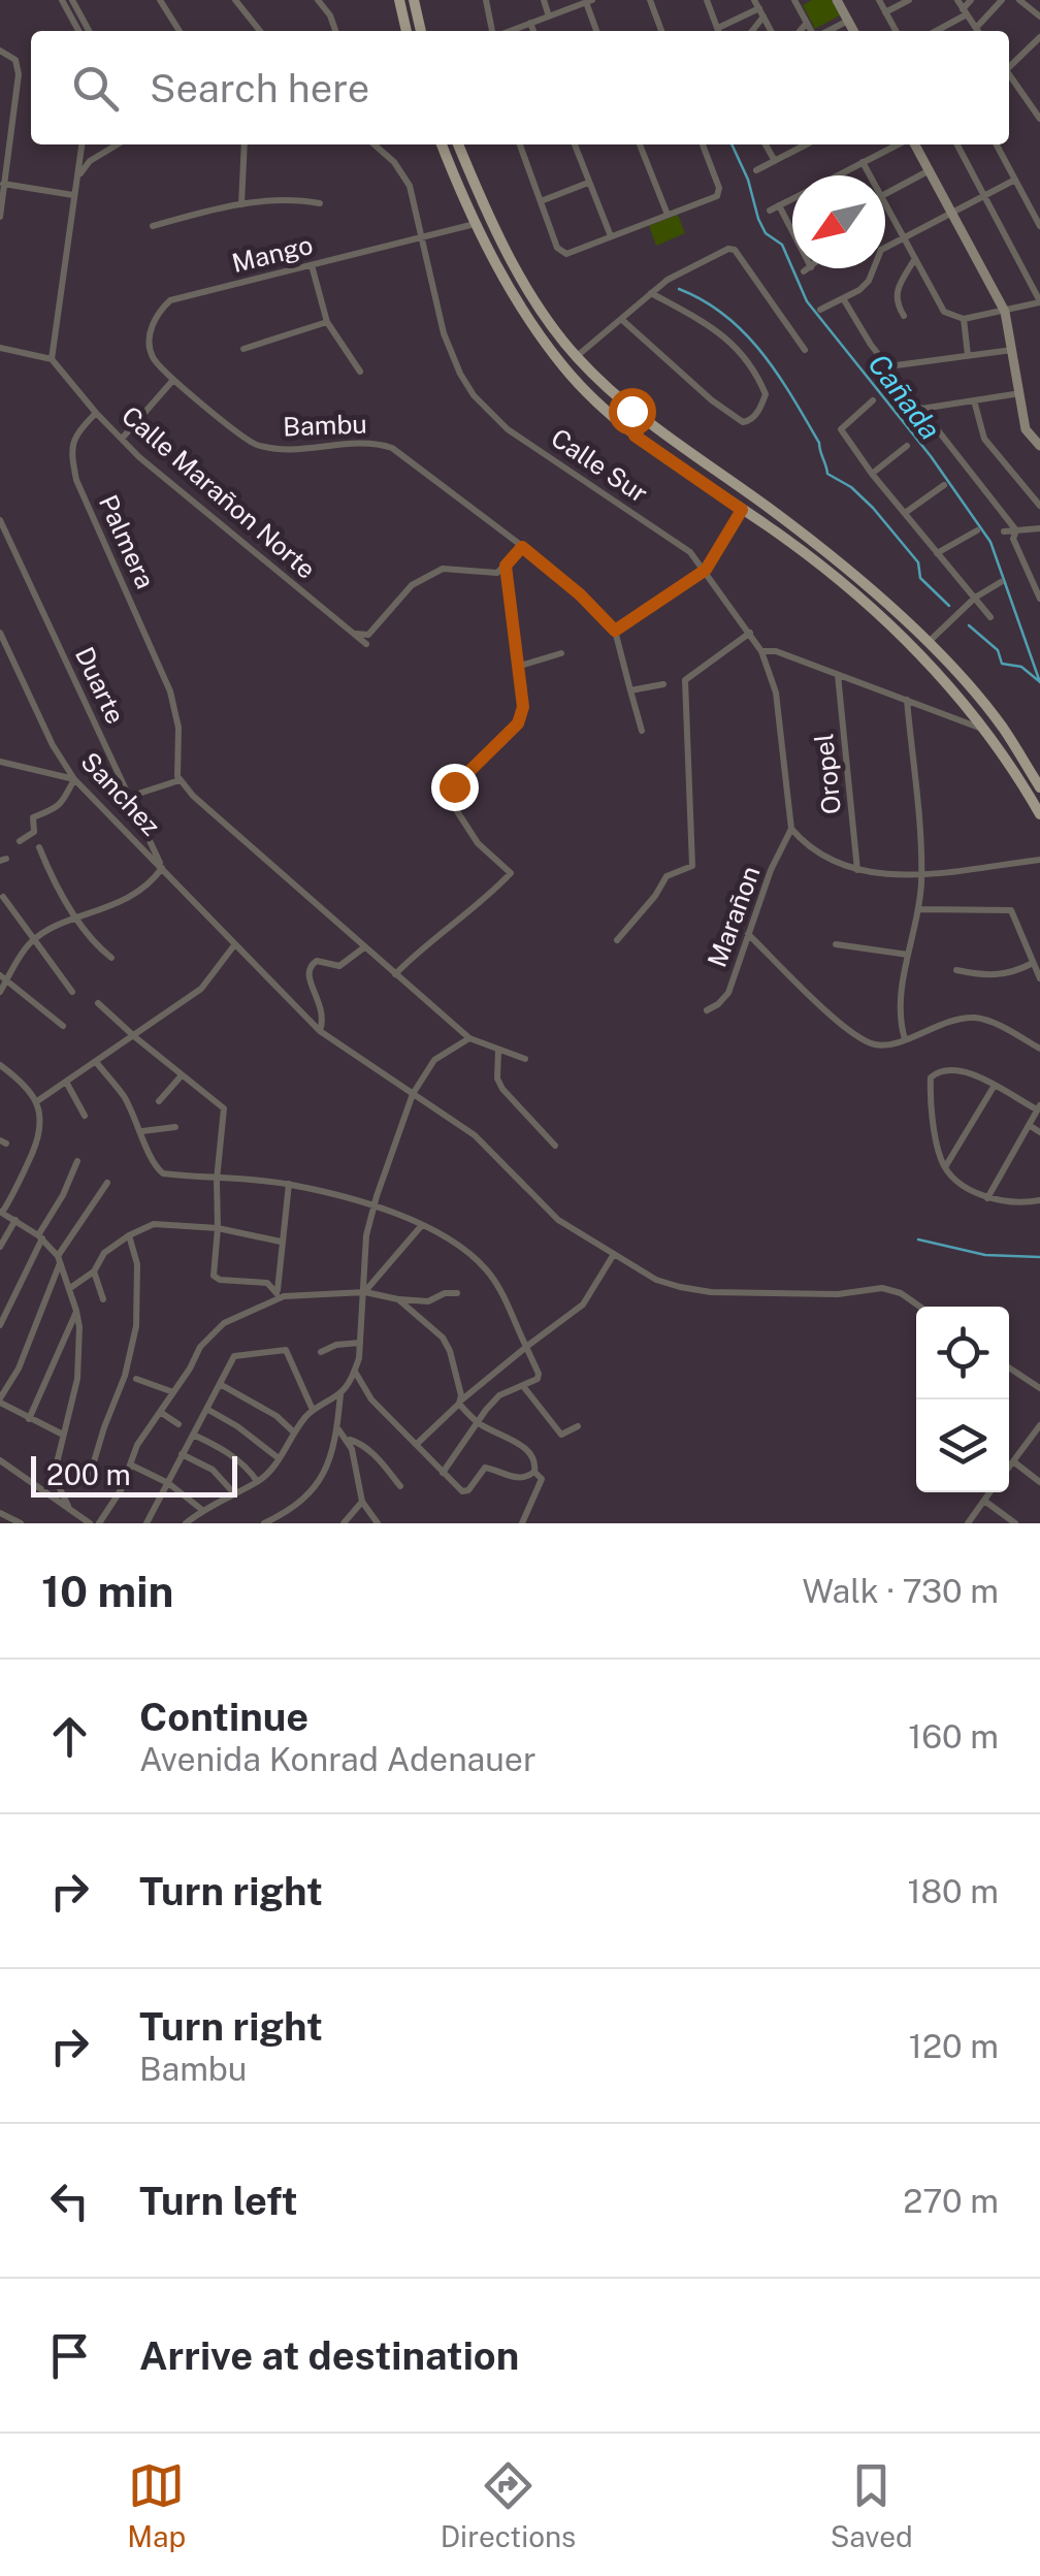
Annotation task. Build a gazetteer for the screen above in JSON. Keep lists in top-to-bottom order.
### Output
{
  "streets": {
    "street": [
      "Mango",
      "Bambu",
      "Calle Sur",
      "Calle Marañon Norte",
      "Palmera",
      "Duarte",
      "Oropel",
      "Sanchez",
      "Marañon"
    ]
  },
  "crossings": [
    ["Mango", "Bambu"],
    ["Mango", "Calle Sur"],
    ["Calle Sur", "Marañon"],
    ["Calle Marañon Norte", "Palmera"],
    ["Duarte", "Sanchez"]
  ],
  "water": ["Cañada"],
  "scale_bar": "200 m",
  "north": "bottom left",
  "page": {
    "search": "Search here",
    "scale": "200 m",
    "heading": ["10 min", "Walk · 730 m"],
    "list": [
      ["Continue", "Avenida Konrad Adenauer", "160 m"],
      ["Turn right", "180 m"],
      ["Turn right", "Bambu", "120 m"],
      ["Turn left", "270 m"],
      "Arrive at destination"
    ],
    "nav": ["Map", "Directions", "Saved"]
  }
}
